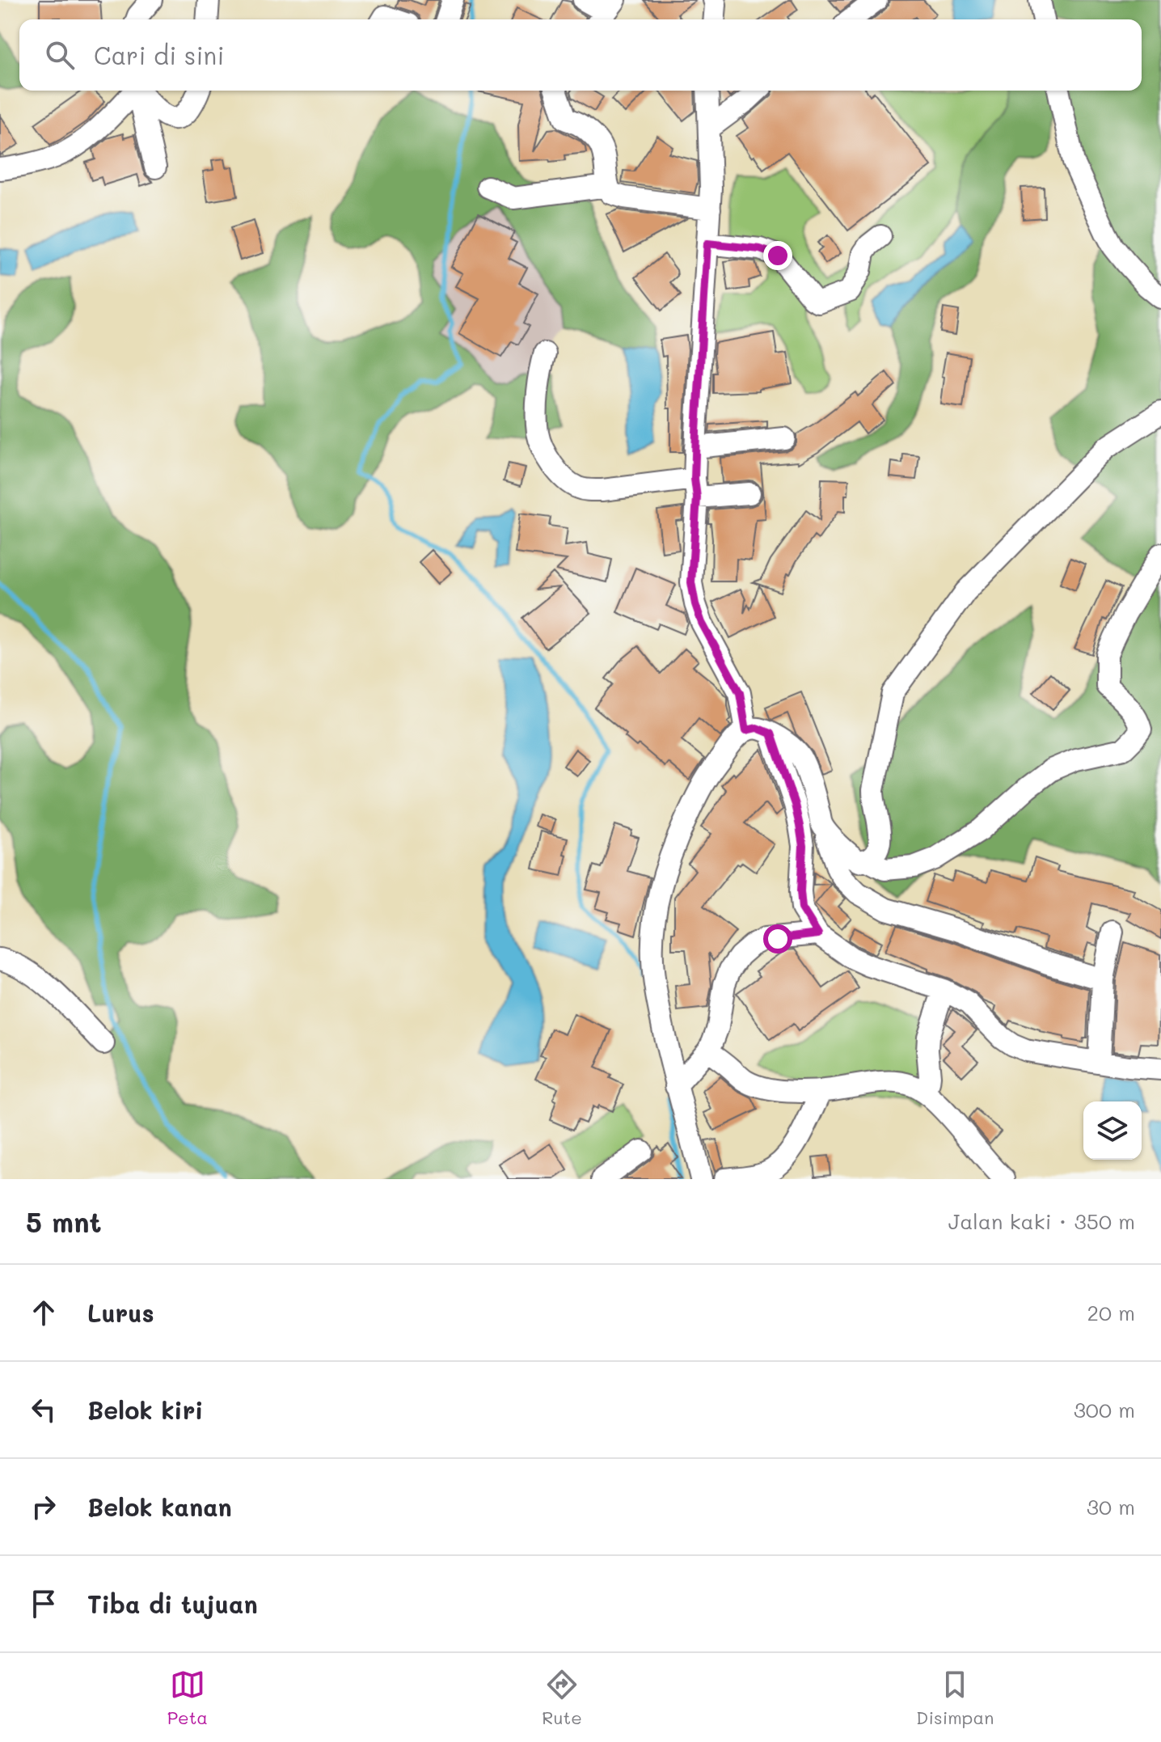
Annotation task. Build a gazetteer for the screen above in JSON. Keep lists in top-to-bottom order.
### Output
{
  "page": {
    "search": "Cari di sini",
    "heading": ["5 mnt", "Jalan kaki · 350 m"],
    "list": [
      ["Lurus", "20 m"],
      ["Belok kiri", "300 m"],
      ["Belok kanan", "30 m"],
      "Tiba di tujuan"
    ],
    "nav": ["Peta", "Rute", "Disimpan"]
  }
}
